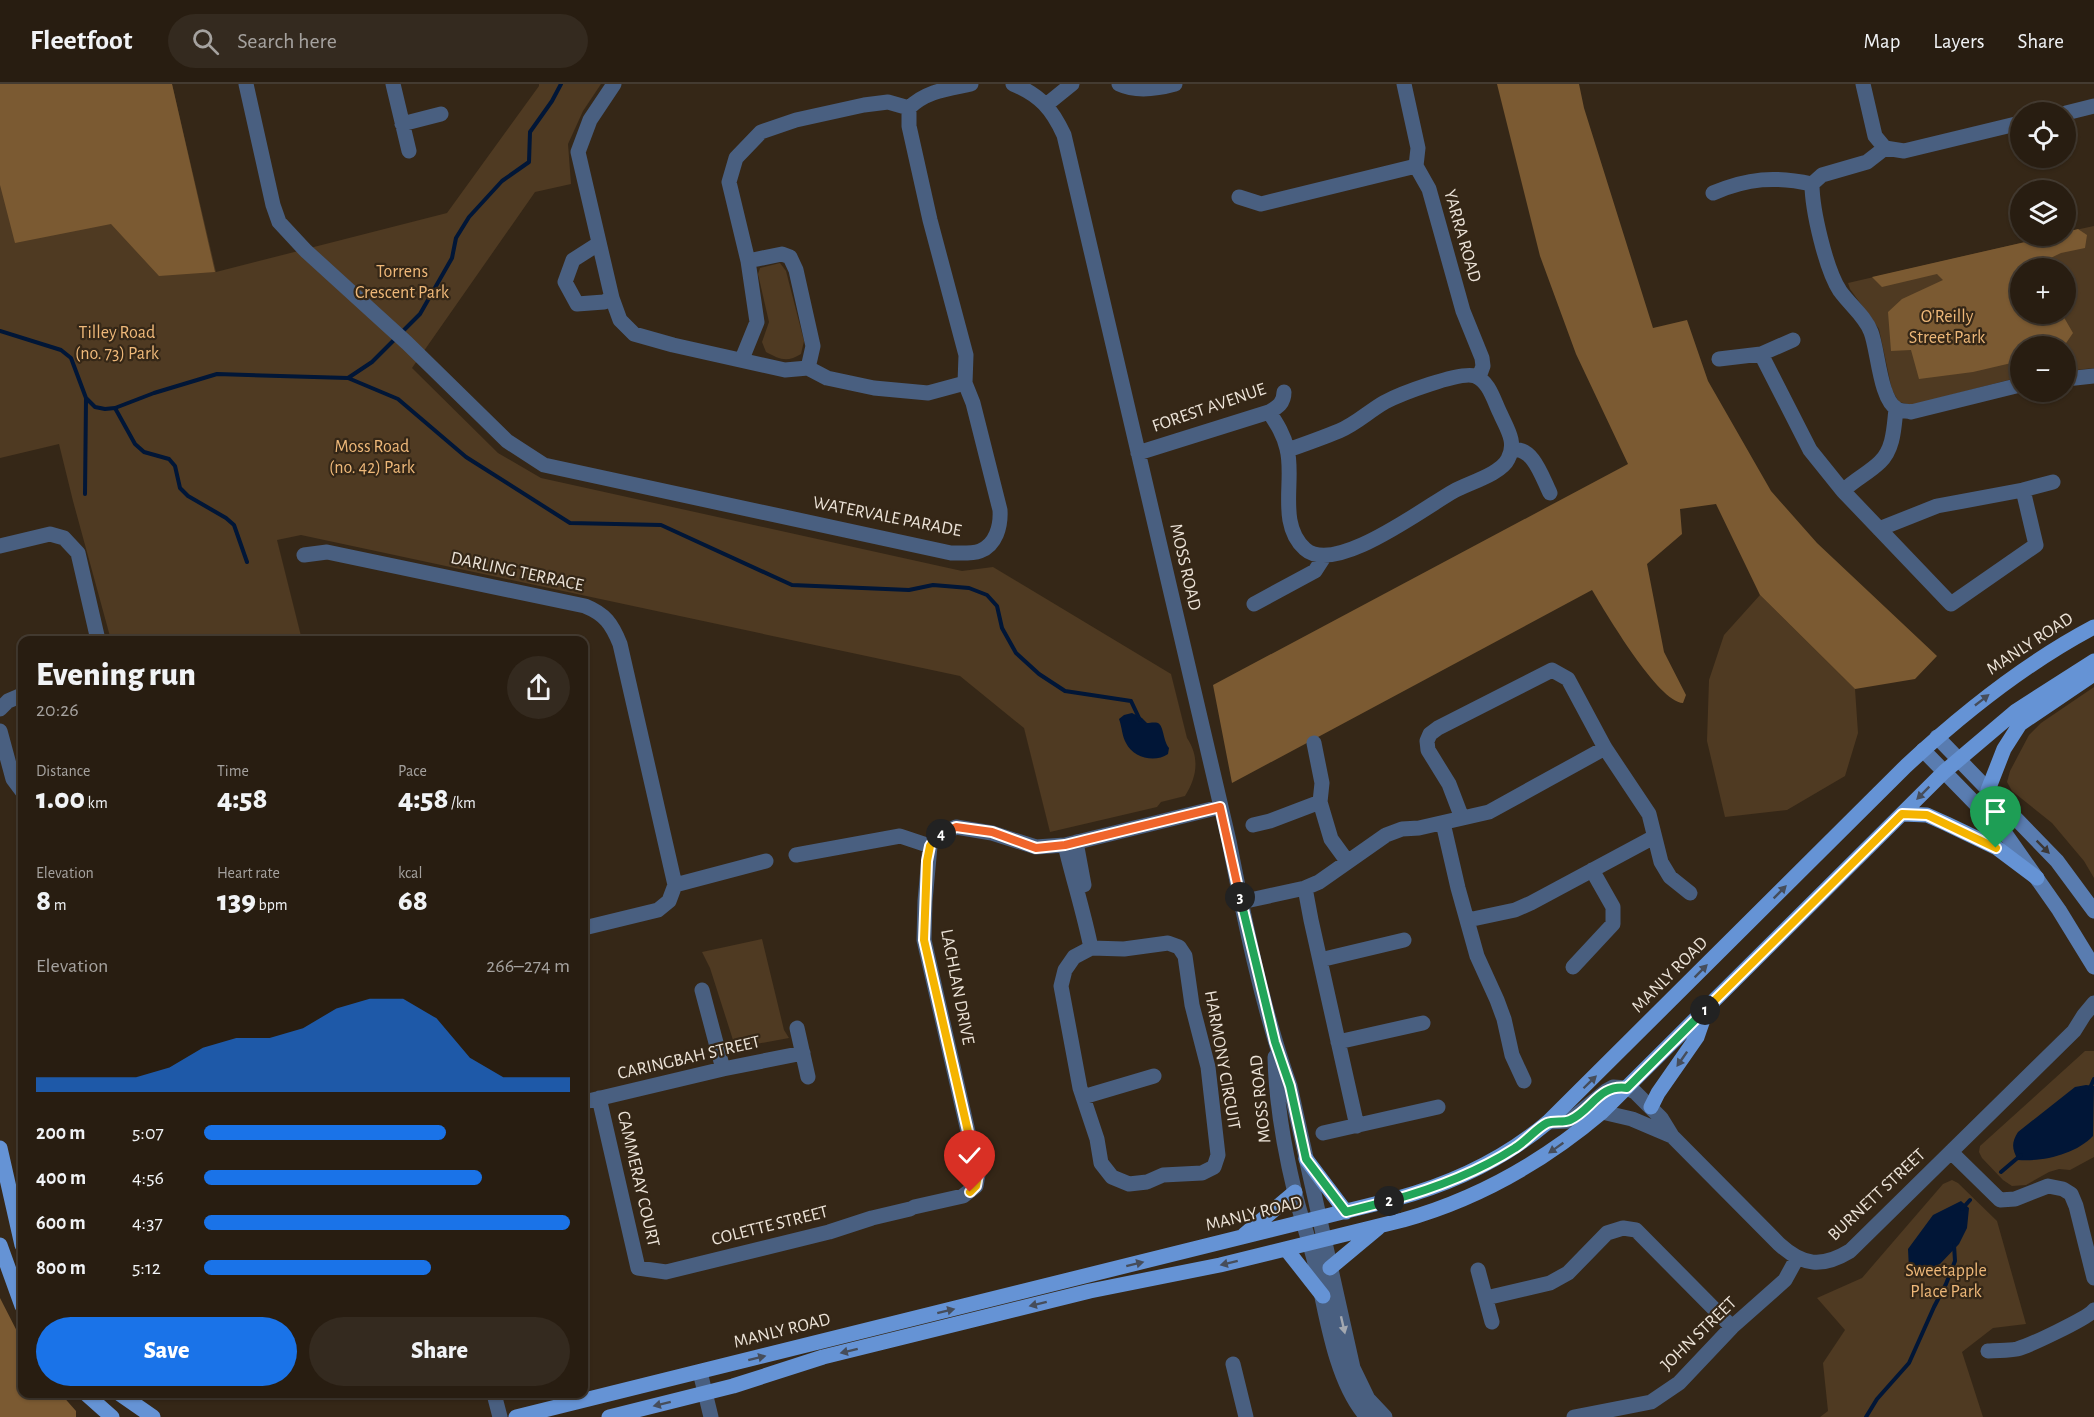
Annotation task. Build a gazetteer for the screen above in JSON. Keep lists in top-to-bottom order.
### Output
{
  "streets": {
    "main road": ["MANLY ROAD"],
    "street": [
      "YARRA ROAD",
      "FOREST AVENUE",
      "WATERVALE PARADE",
      "MOSS ROAD",
      "DARLING TERRACE",
      "LACHLAN DRIVE",
      "CARINGBAH STREET",
      "HARMONY CIRCUIT",
      "CAMMERAY COURT",
      "BURNETT STREET",
      "COLETTE STREET",
      "JOHN STREET"
    ]
  },
  "crossings": [
    ["FOREST AVENUE", "MOSS ROAD"],
    ["MOSS ROAD", "MANLY ROAD"],
    ["LACHLAN DRIVE", "COLETTE STREET"],
    ["CARINGBAH STREET", "CAMMERAY COURT"],
    ["CAMMERAY COURT", "COLETTE STREET"],
    ["BURNETT STREET", "JOHN STREET"]
  ],
  "parks": [
    "Torrens Crescent Park",
    "O'Reilly Street Park",
    "Tilley Road (no. 73) Park",
    "Moss Road (no. 42) Park",
    "Sweetapple Place Park"
  ],
  "page": {
    "header": "Fleetfoot",
    "search": "Search here",
    "nav": ["Map", "Layers", "Share"],
    "map_buttons": ["+", "−"],
    "heading": ["Evening run", "20:26"],
    "stats": [
      ["Distance", "1.00 km"],
      ["Time", "4:58"],
      ["Pace", "4:58 /km"],
      ["Elevation", "8 m"],
      ["Heart rate", "139 bpm"],
      ["kcal", "68"]
    ],
    "pins": [
      "4",
      "3",
      "1",
      "2"
    ],
    "chart": ["Elevation", "266–274 m"],
    "list": [
      {
        "name": "200 m",
        "note": "5:07"
      },
      {
        "name": "400 m",
        "note": "4:56"
      },
      {
        "name": "600 m",
        "note": "4:37"
      },
      {
        "name": "800 m",
        "note": "5:12"
      }
    ],
    "buttons": ["Save", "Share"]
  }
}
